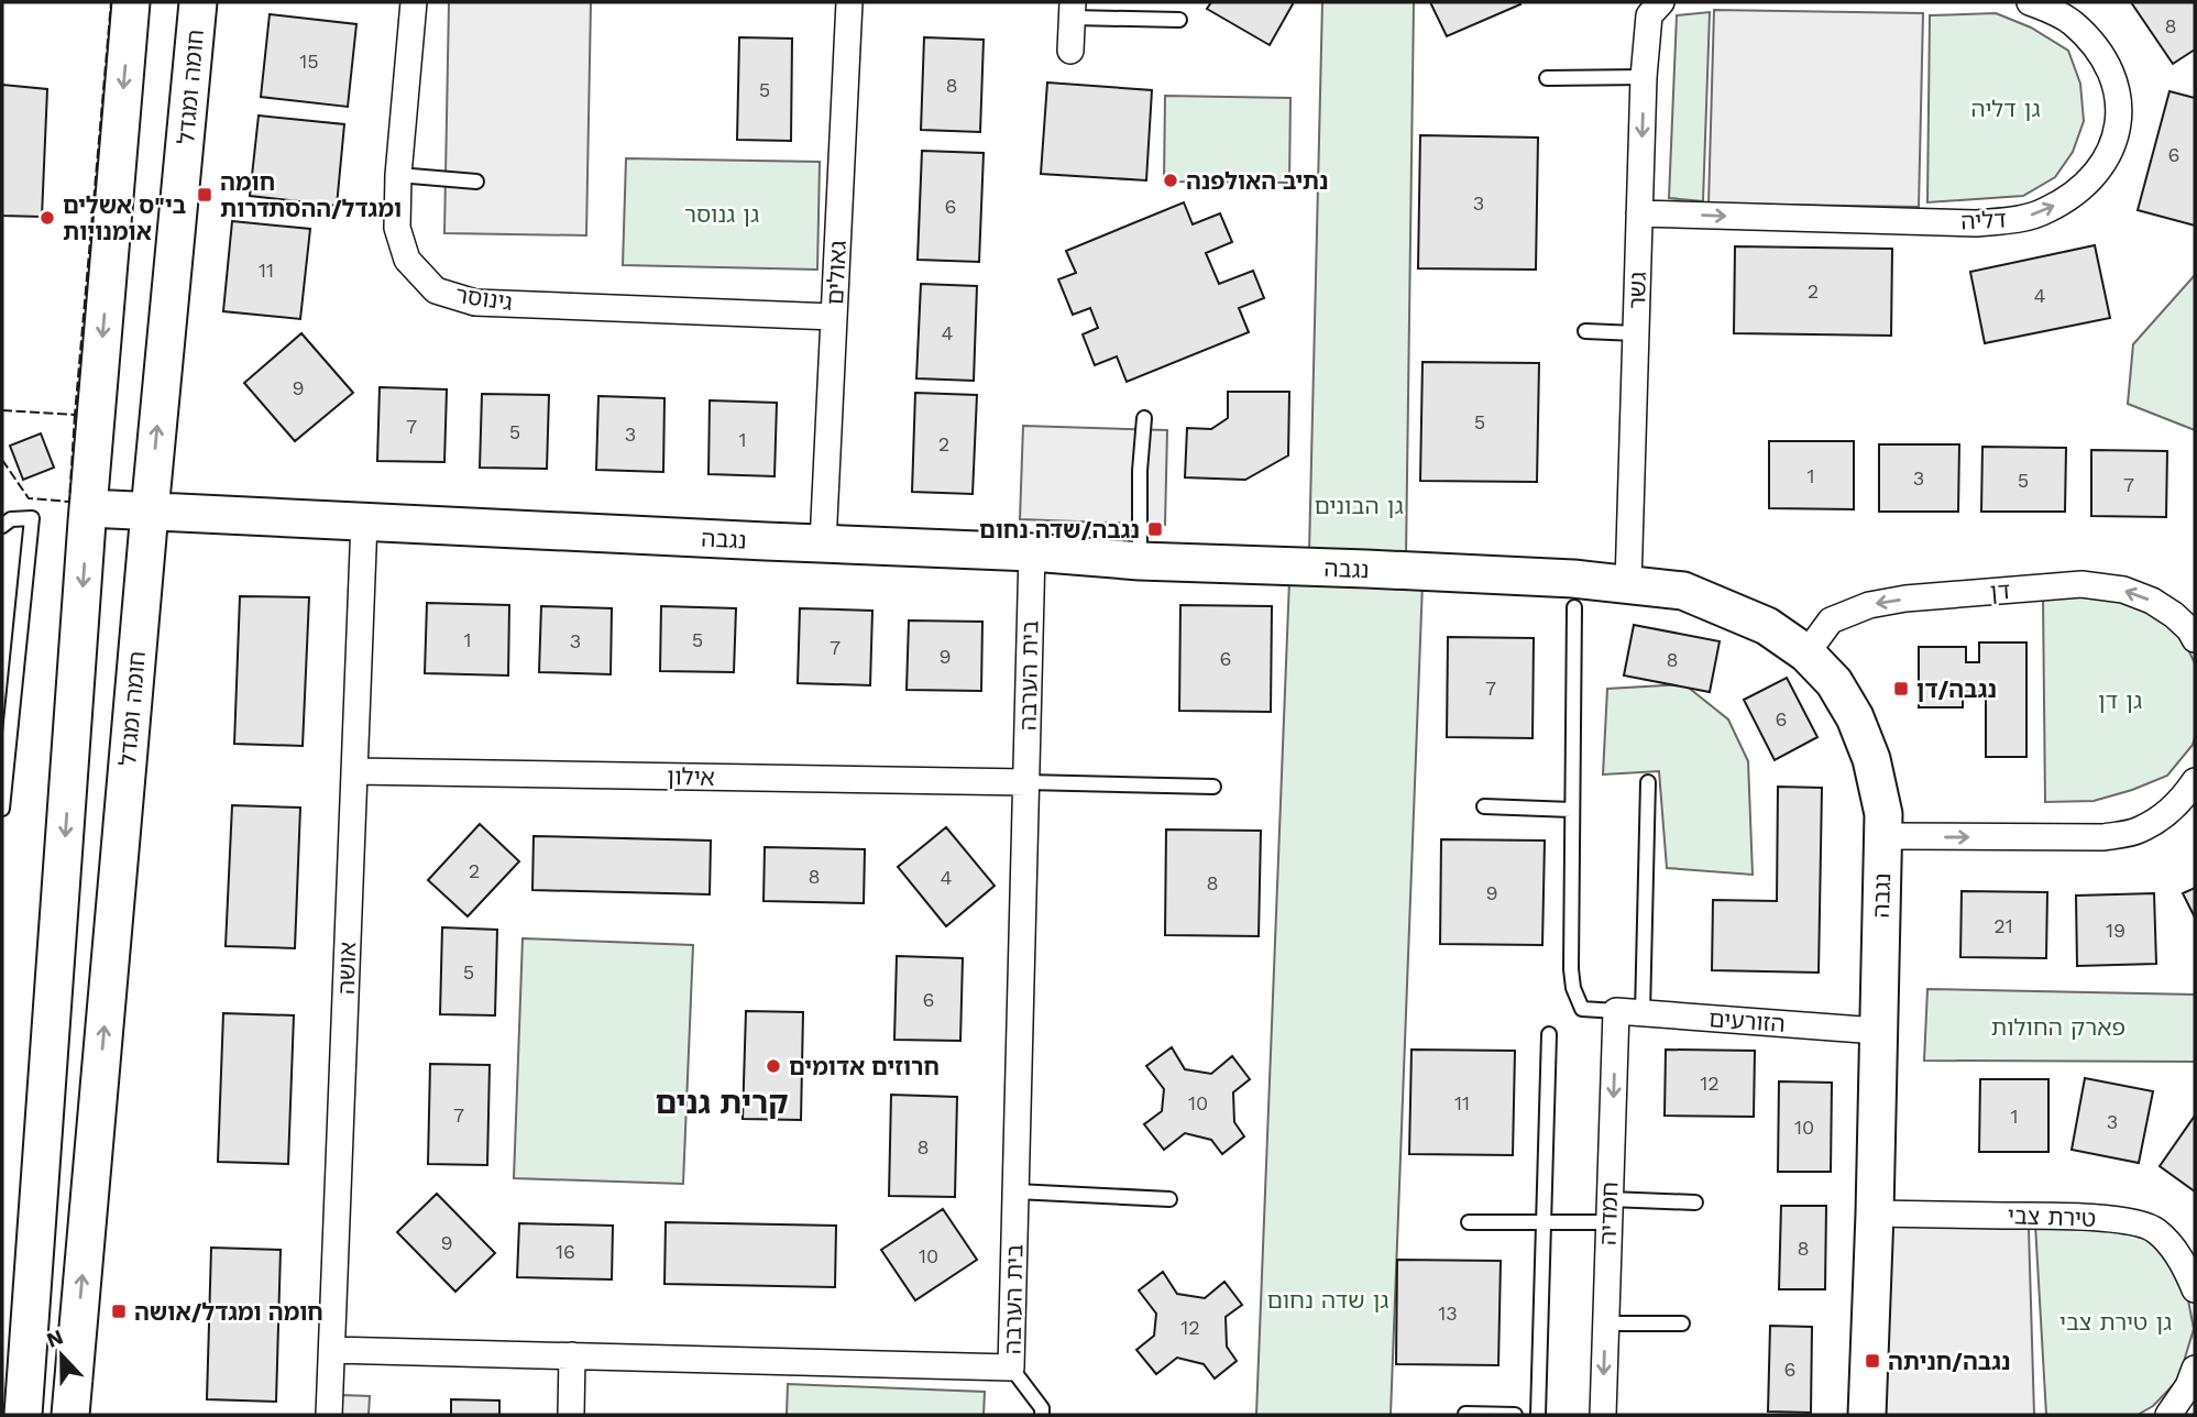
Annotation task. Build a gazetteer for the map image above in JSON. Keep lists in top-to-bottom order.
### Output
{
  "streets": {
    "street": [
      "חומה ומגדל",
      "דליה",
      "גאולים",
      "גשר",
      "גינוסר",
      "נגבה",
      "דן",
      "בית הערבה",
      "אילון",
      "אושה",
      "הזורעים",
      "חמדיה",
      "טירת צבי"
    ]
  },
  "crossings": [
    ["חומה ומגדל", "נגבה"],
    ["דליה", "גשר"],
    ["גאולים", "גינוסר"],
    ["גאולים", "נגבה"],
    ["גשר", "נגבה"],
    ["נגבה", "דן"],
    ["נגבה", "בית הערבה"],
    ["נגבה", "אושה"],
    ["נגבה", "הזורעים"],
    ["נגבה", "טירת צבי"],
    ["בית הערבה", "אילון"],
    ["בית הערבה", "אושה"],
    ["אילון", "אושה"],
    ["הזורעים", "חמדיה"]
  ],
  "one_way": ["דן", "חמדיה"],
  "districts": ["קרית גנים"],
  "parks": [
    "גן דליה",
    "גן גנוסר",
    "גן הבונים",
    "גן דן",
    "פארק החולות",
    "גן שדה נחום",
    "גן טירת צבי"
  ],
  "places": {
    "other": ["נתיב האולפנה", "בי\"ס אשלים אומנויות", "חרוזים אדומים"],
    "transit": [
      "חומה ומגדל/ההסתדרות",
      "נגבה/שדה נחום",
      "נגבה/דן",
      "חומה ומגדל/אושה",
      "נגבה/חניתה"
    ]
  },
  "house_numbers": [
    "8",
    "15",
    "8",
    "5",
    "6",
    "3",
    "6",
    "11",
    "2",
    "4",
    "4",
    "9",
    "5",
    "7",
    "5",
    "3",
    "1",
    "2",
    "1",
    "3",
    "5",
    "7",
    "1",
    "5",
    "3",
    "7",
    "9",
    "6",
    "8",
    "7",
    "6",
    "2",
    "8",
    "4",
    "8",
    "9",
    "21",
    "19",
    "5",
    "6",
    "12",
    "10",
    "11",
    "7",
    "1",
    "3",
    "10",
    "8",
    "9",
    "8",
    "16",
    "10",
    "13",
    "12",
    "6"
  ],
  "north": "top"
}
